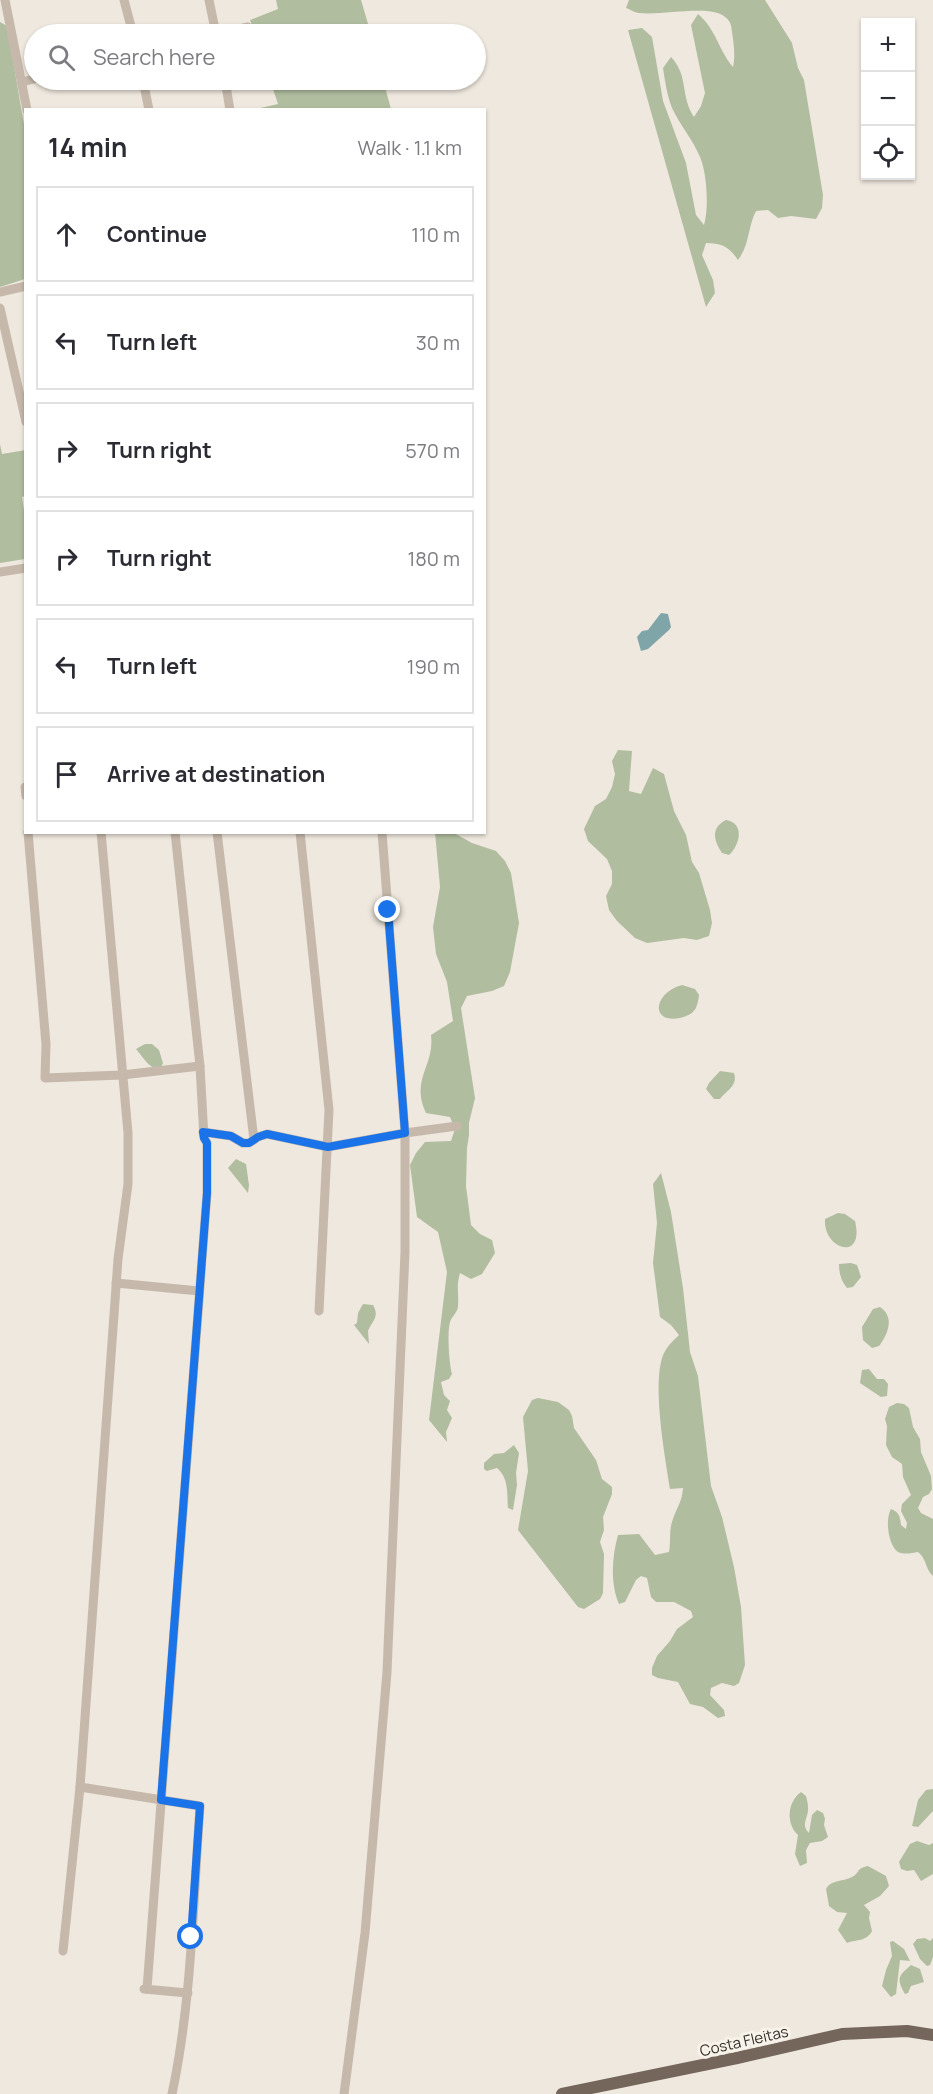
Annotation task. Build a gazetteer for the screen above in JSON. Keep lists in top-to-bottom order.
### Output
{
  "streets": {
    "main road": ["Costa Fleitas"]
  },
  "page": {
    "map_buttons": ["+", "−"],
    "search": "Search here",
    "heading": ["14 min", "Walk · 1.1 km"],
    "list": [
      ["Continue", "110 m"],
      ["Turn left", "30 m"],
      ["Turn right", "570 m"],
      ["Turn right", "180 m"],
      ["Turn left", "190 m"],
      "Arrive at destination"
    ]
  }
}
